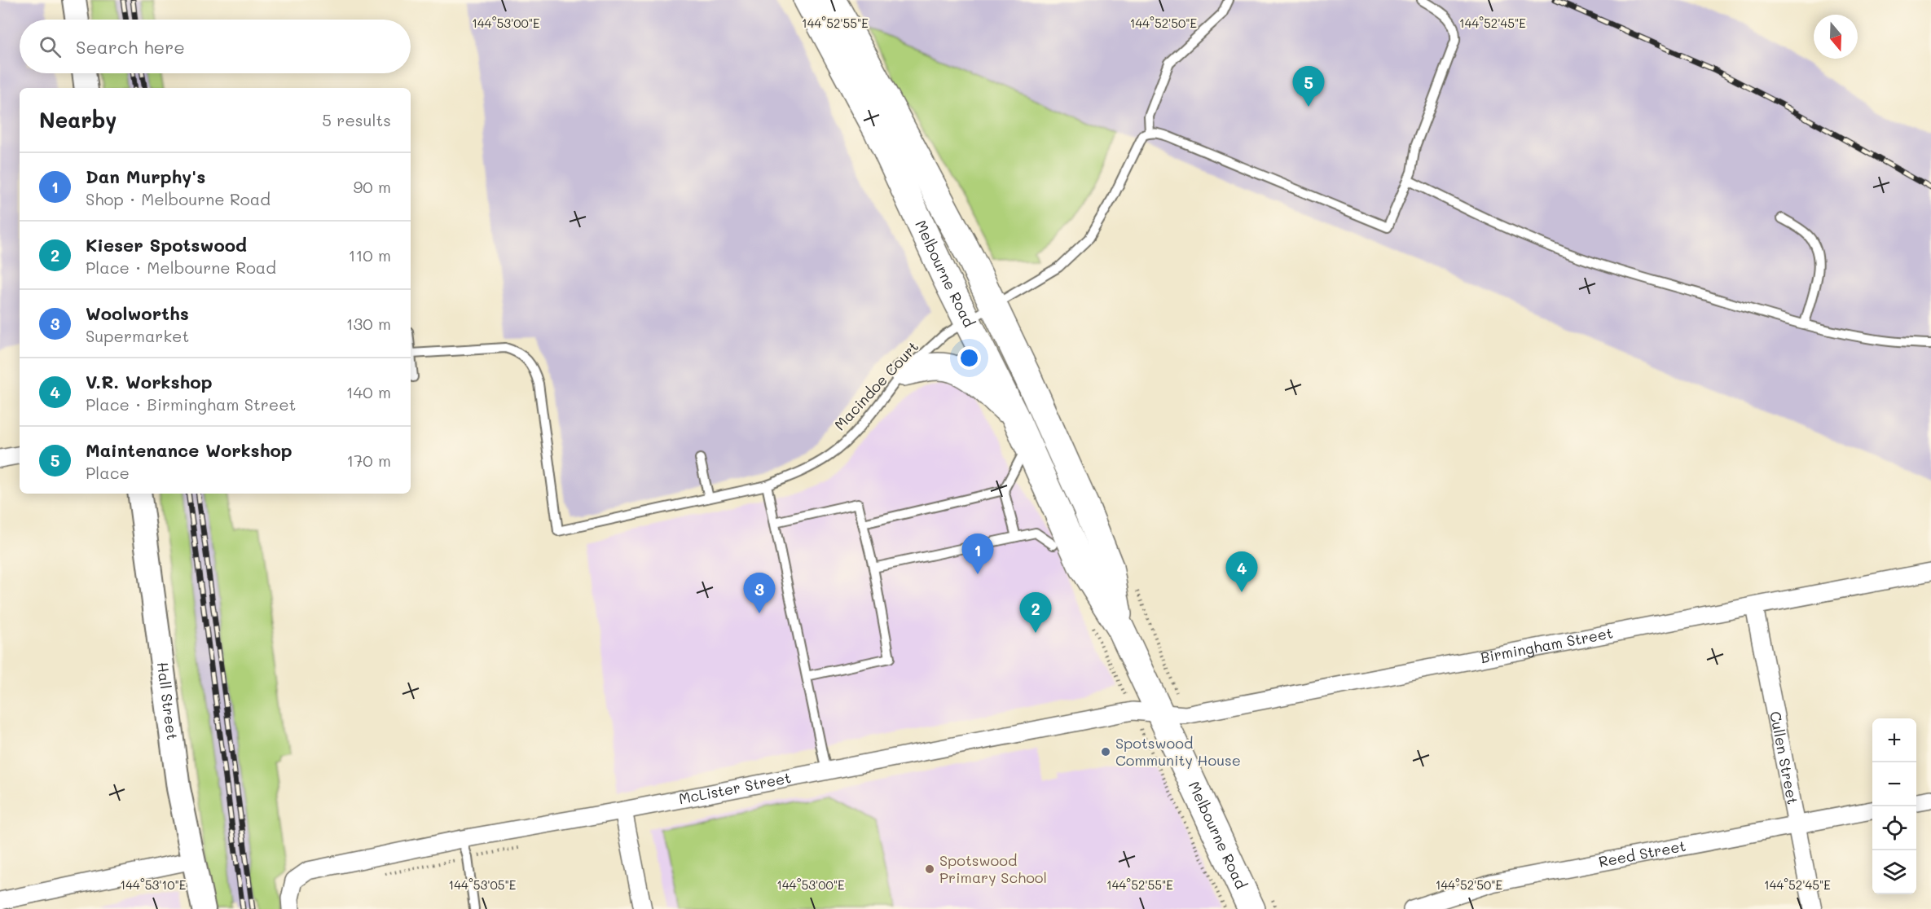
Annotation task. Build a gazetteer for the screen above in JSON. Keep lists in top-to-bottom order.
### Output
{
  "streets": {
    "main road": ["Melbourne Road"],
    "street": [
      "Birmingham Street",
      "Hall Street",
      "Cullen Street",
      "McLister Street",
      "Reed Street"
    ],
    "lane": ["Macindoe Court"]
  },
  "crossings": [
    ["Melbourne Road", "Macindoe Court"],
    ["Melbourne Road", "Birmingham Street"],
    ["Melbourne Road", "McLister Street"],
    ["Birmingham Street", "Cullen Street"],
    ["Birmingham Street", "McLister Street"],
    ["Cullen Street", "Reed Street"]
  ],
  "places": ["Spotswood Community House", "Spotswood Primary School"],
  "north": "bottom",
  "page": {
    "search": "Search here",
    "pins": [
      "5",
      "1",
      "4",
      "3",
      "2"
    ],
    "heading": ["Nearby", "5 results"],
    "list": [
      {
        "mark": "1",
        "name": "Dan Murphy's",
        "note": "Shop · Melbourne Road",
        "value": "90 m"
      },
      {
        "mark": "2",
        "name": "Kieser Spotswood",
        "note": "Place · Melbourne Road",
        "value": "110 m"
      },
      {
        "mark": "3",
        "name": "Woolworths",
        "note": "Supermarket",
        "value": "130 m"
      },
      {
        "mark": "4",
        "name": "V.R. Workshop",
        "note": "Place · Birmingham Street",
        "value": "140 m"
      },
      {
        "mark": "5",
        "name": "Maintenance Workshop",
        "note": "Place",
        "value": "170 m"
      }
    ],
    "map_buttons": ["+", "−"]
  },
  "coordinates": [
    "144°53'00\"E",
    "144°52'55\"E",
    "144°52'50\"E",
    "144°52'45\"E",
    "144°53'10\"E",
    "144°53'05\"E"
  ]
}
